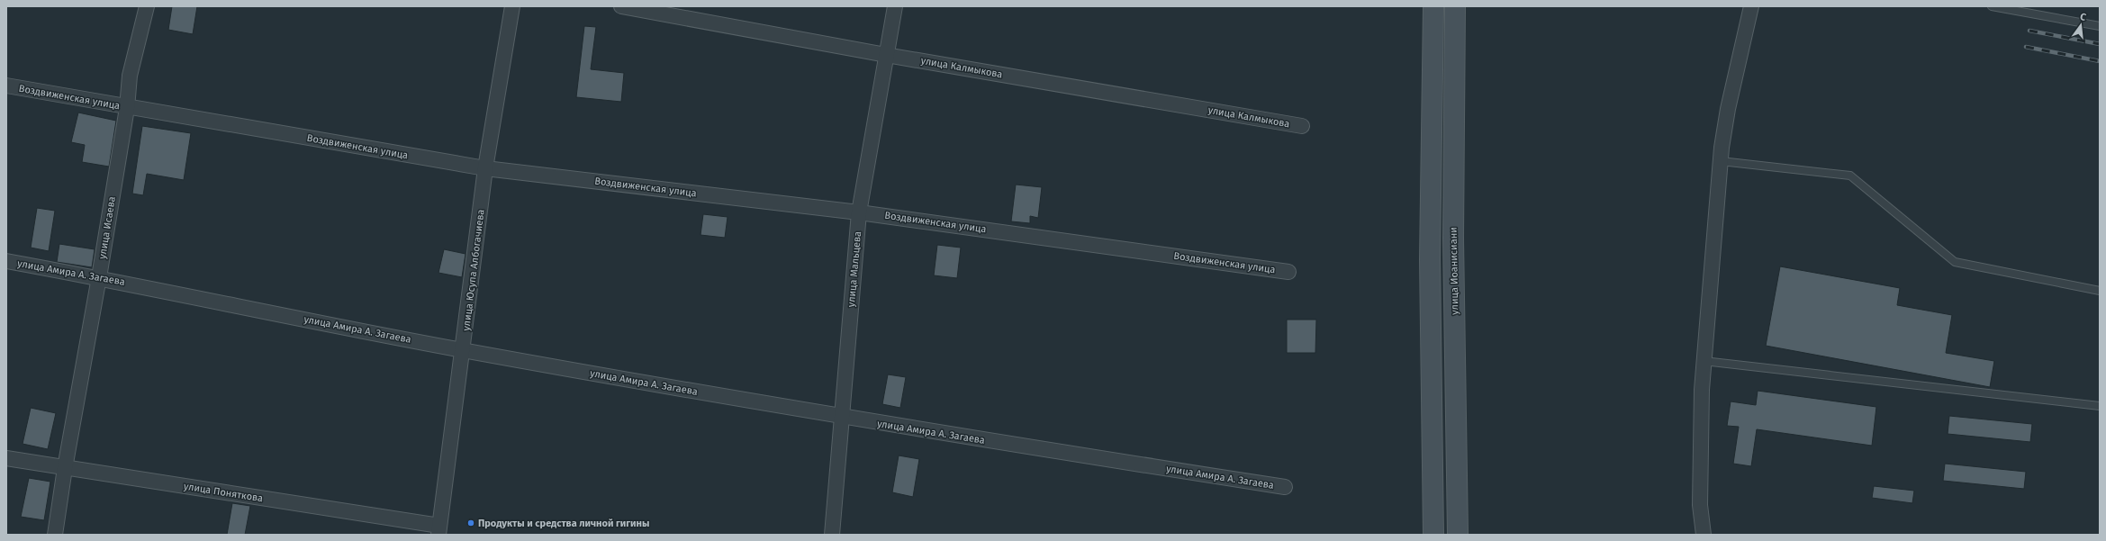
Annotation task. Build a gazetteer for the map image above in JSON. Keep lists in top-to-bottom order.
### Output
{
  "streets": {
    "main road": ["улица Иоанисиани"],
    "street": [
      "улица Калмыкова",
      "Воздвиженская улица",
      "улица Исаева",
      "улица Мальцева",
      "улица Юсупа Албогачиева",
      "улица Амира А. Загаева",
      "улица Поняткова"
    ]
  },
  "crossings": [
    ["улица Калмыкова", "улица Мальцева"],
    ["Воздвиженская улица", "улица Исаева"],
    ["Воздвиженская улица", "улица Мальцева"],
    ["Воздвиженская улица", "улица Юсупа Албогачиева"],
    ["улица Исаева", "улица Амира А. Загаева"],
    ["улица Исаева", "улица Поняткова"],
    ["улица Мальцева", "улица Амира А. Загаева"],
    ["улица Юсупа Албогачиева", "улица Амира А. Загаева"],
    ["улица Юсупа Албогачиева", "улица Поняткова"]
  ],
  "places": ["Продукты и средства личной гигины"],
  "north": "top"
}
